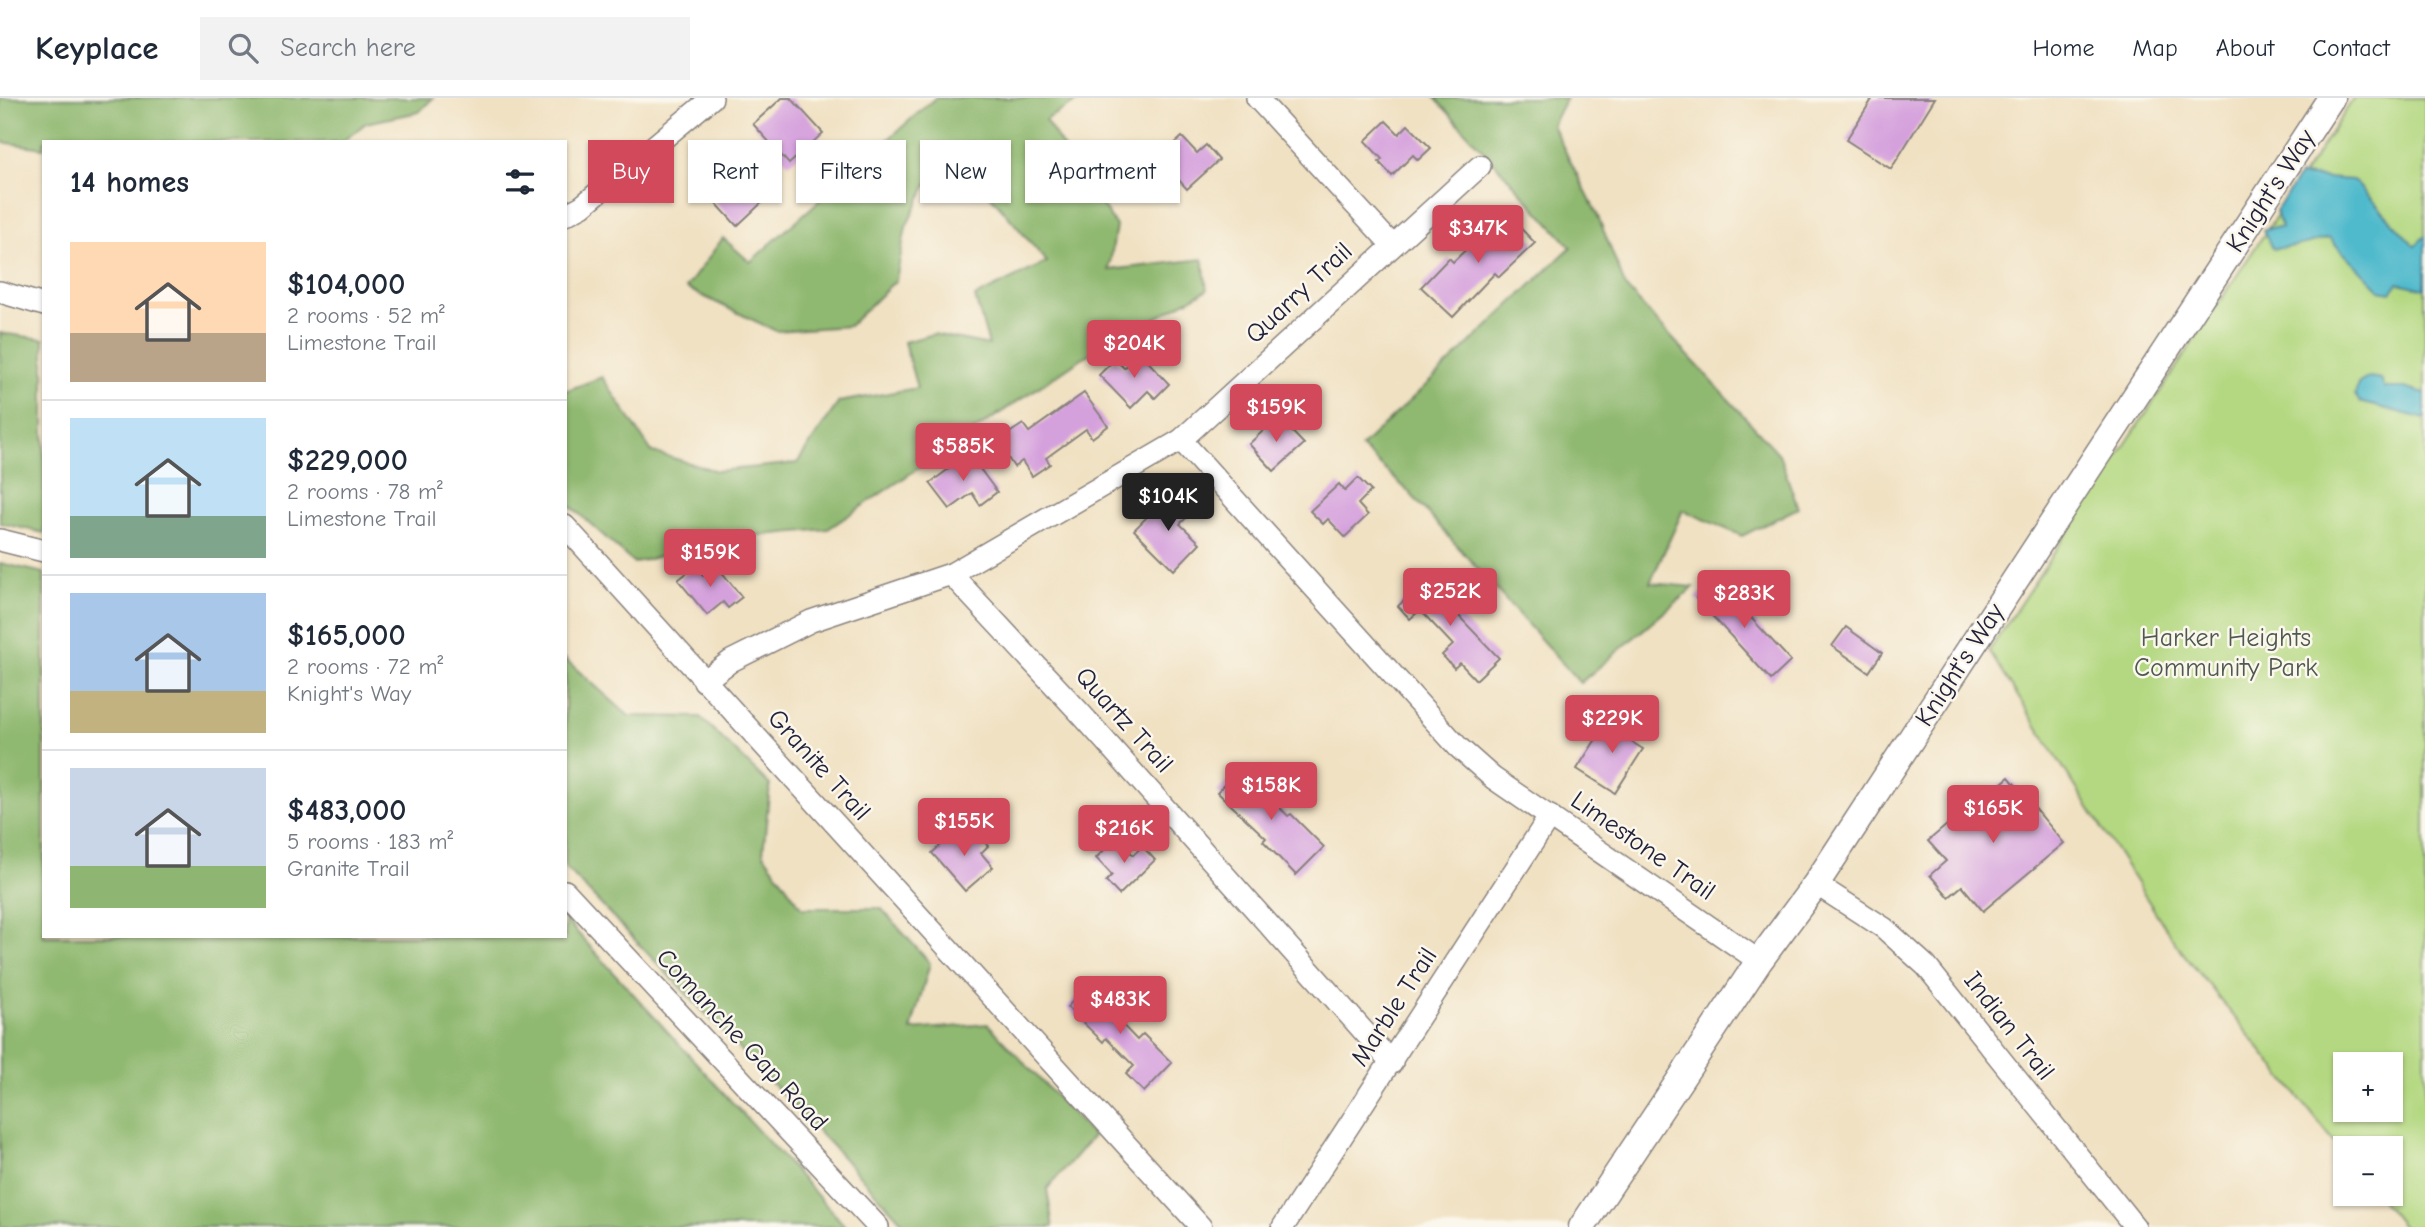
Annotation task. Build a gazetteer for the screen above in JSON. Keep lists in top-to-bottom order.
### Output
{
  "streets": {
    "main road": ["Knight's Way"],
    "street": [
      "Quarry Trail",
      "Quartz Trail",
      "Granite Trail",
      "Limestone Trail",
      "Marble Trail",
      "Indian Trail",
      "Comanche Gap Road"
    ]
  },
  "crossings": [
    ["Knight's Way", "Limestone Trail"],
    ["Knight's Way", "Indian Trail"],
    ["Quarry Trail", "Quartz Trail"],
    ["Quarry Trail", "Granite Trail"],
    ["Quarry Trail", "Limestone Trail"],
    ["Quartz Trail", "Marble Trail"],
    ["Limestone Trail", "Marble Trail"]
  ],
  "parks": ["Harker Heights Community Park"],
  "page": {
    "header": "Keyplace",
    "search": "Search here",
    "nav": [
      "Home",
      "Map",
      "About",
      "Contact"
    ],
    "chip": [
      "Buy",
      "Rent",
      "Filters",
      "New",
      "Apartment"
    ],
    "heading": "14 homes",
    "price": [
      "$347K",
      "$204K",
      "$159K",
      "$585K",
      "$104K",
      "$159K",
      "$252K",
      "$283K",
      "$229K",
      "$158K",
      "$165K",
      "$155K",
      "$216K",
      "$483K"
    ],
    "list": [
      {
        "name": "$104,000",
        "note": "2 rooms · 52 m² · Limestone Trail"
      },
      {
        "name": "$229,000",
        "note": "2 rooms · 78 m² · Limestone Trail"
      },
      {
        "name": "$165,000",
        "note": "2 rooms · 72 m² · Knight's Way"
      },
      {
        "name": "$483,000",
        "note": "5 rooms · 183 m² · Granite Trail"
      }
    ],
    "map_buttons": ["+", "−"]
  }
}
